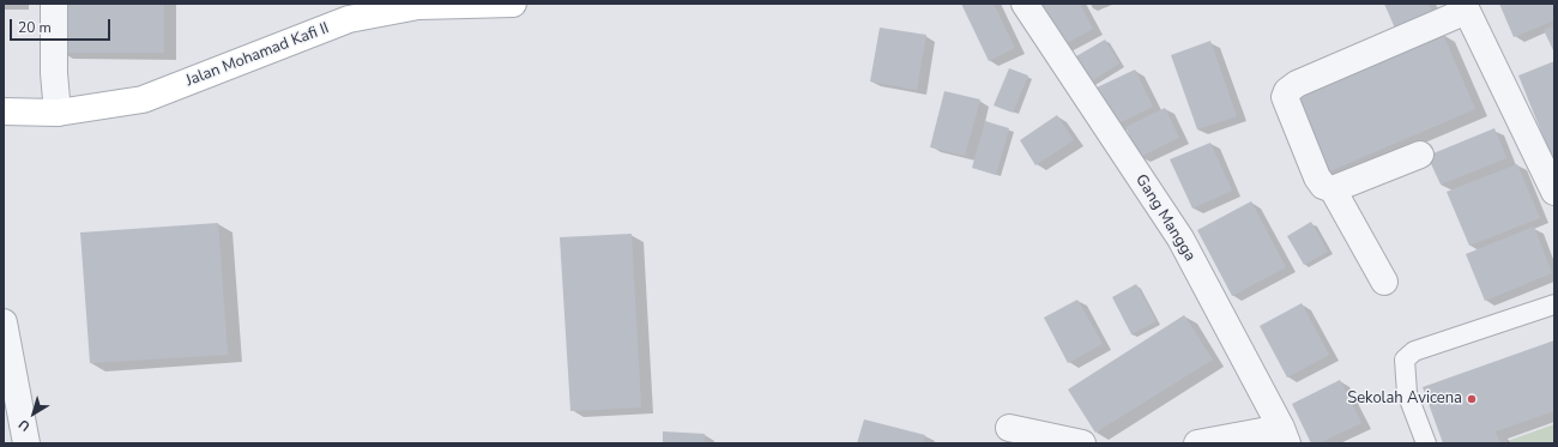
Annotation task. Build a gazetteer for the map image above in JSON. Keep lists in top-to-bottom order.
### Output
{
  "streets": {
    "main road": ["Jalan Mohamad Kafi II"],
    "street": ["Gang Mangga"]
  },
  "places": ["Sekolah Avicena"],
  "scale_bar": "20 m",
  "north": "bottom left"
}
